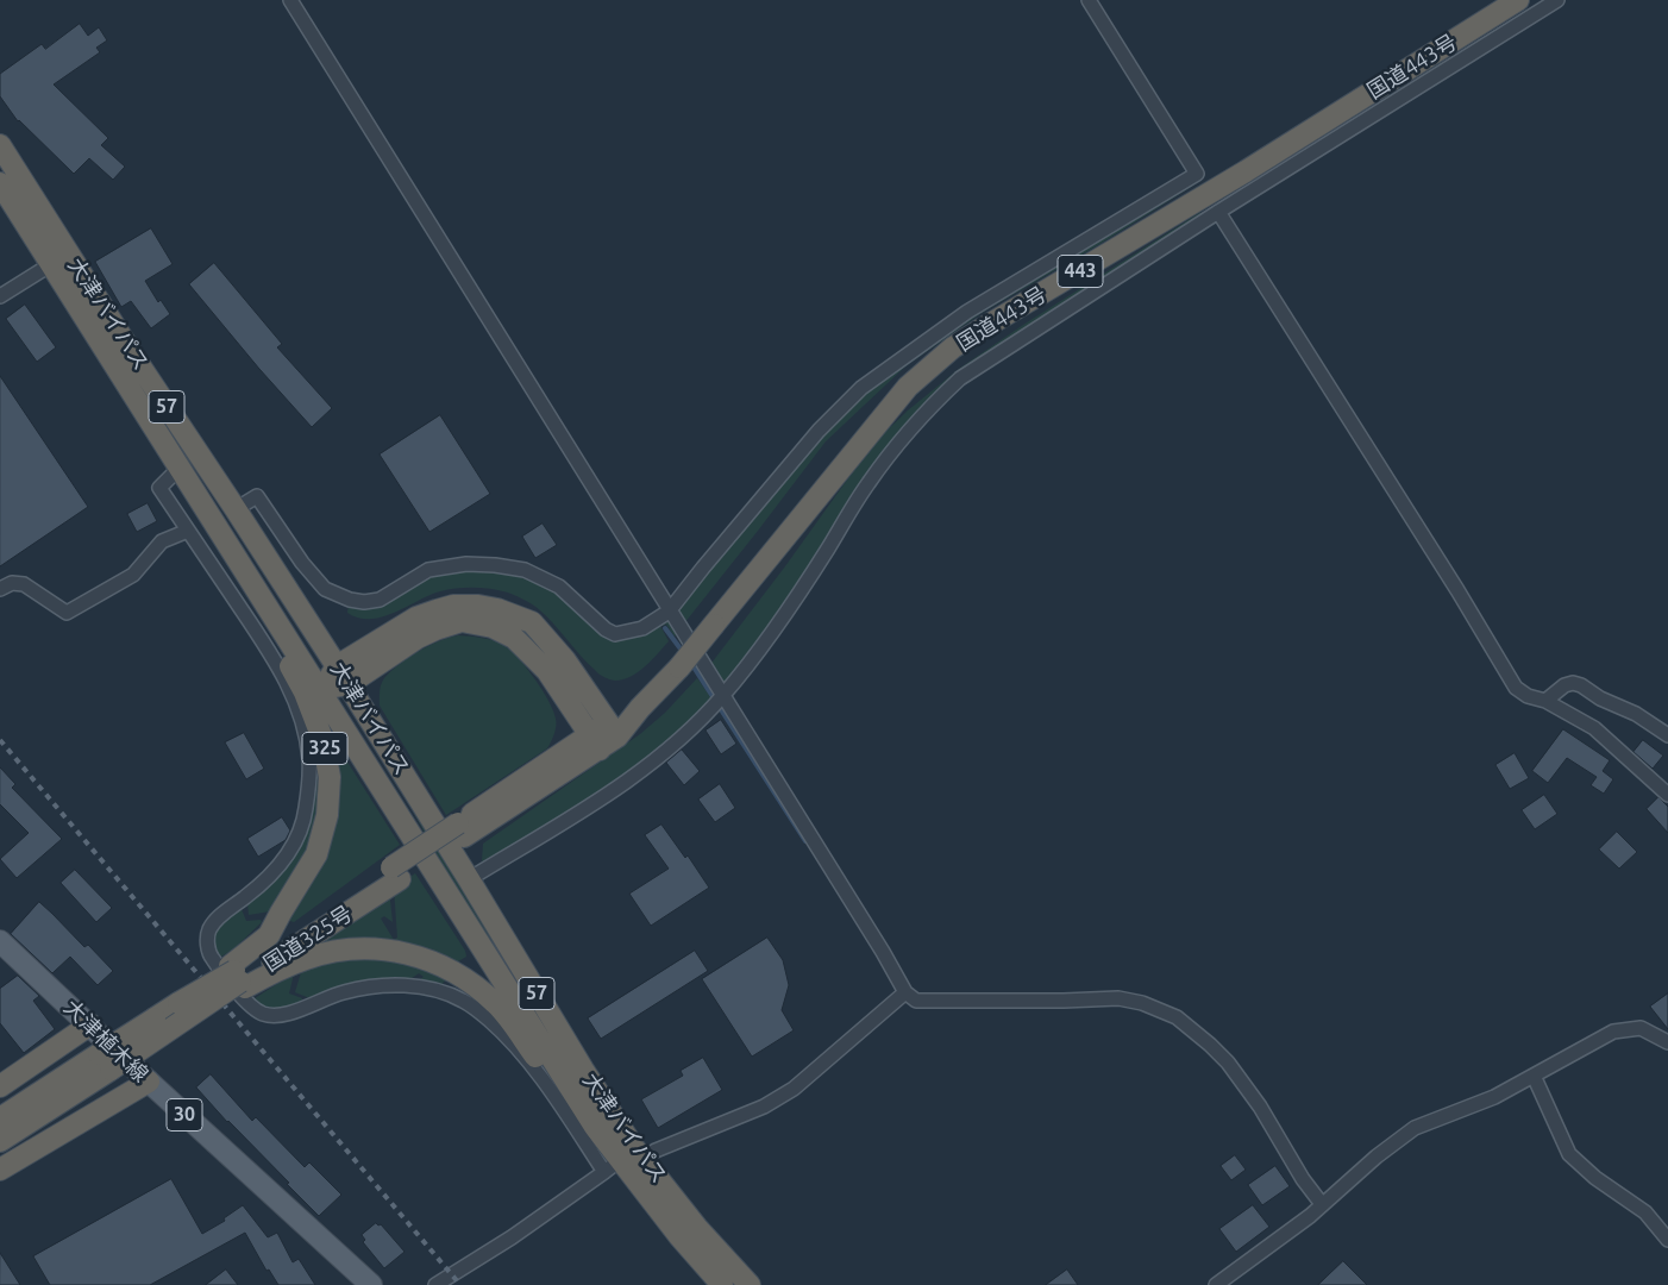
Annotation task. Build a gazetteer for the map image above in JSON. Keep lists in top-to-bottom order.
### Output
{
  "streets": {
    "highway": [
      "国道443号",
      "443",
      "大津バイパス",
      "57",
      "325",
      "国道325号"
    ],
    "main road": ["大津植木線", "30"]
  },
  "crossings": [
    ["国道443号", "国道325号"],
    ["大津バイパス", "57"],
    ["大津バイパス", "325"],
    ["57", "325"],
    ["57", "国道325号"],
    ["325", "国道325号"]
  ]
}
